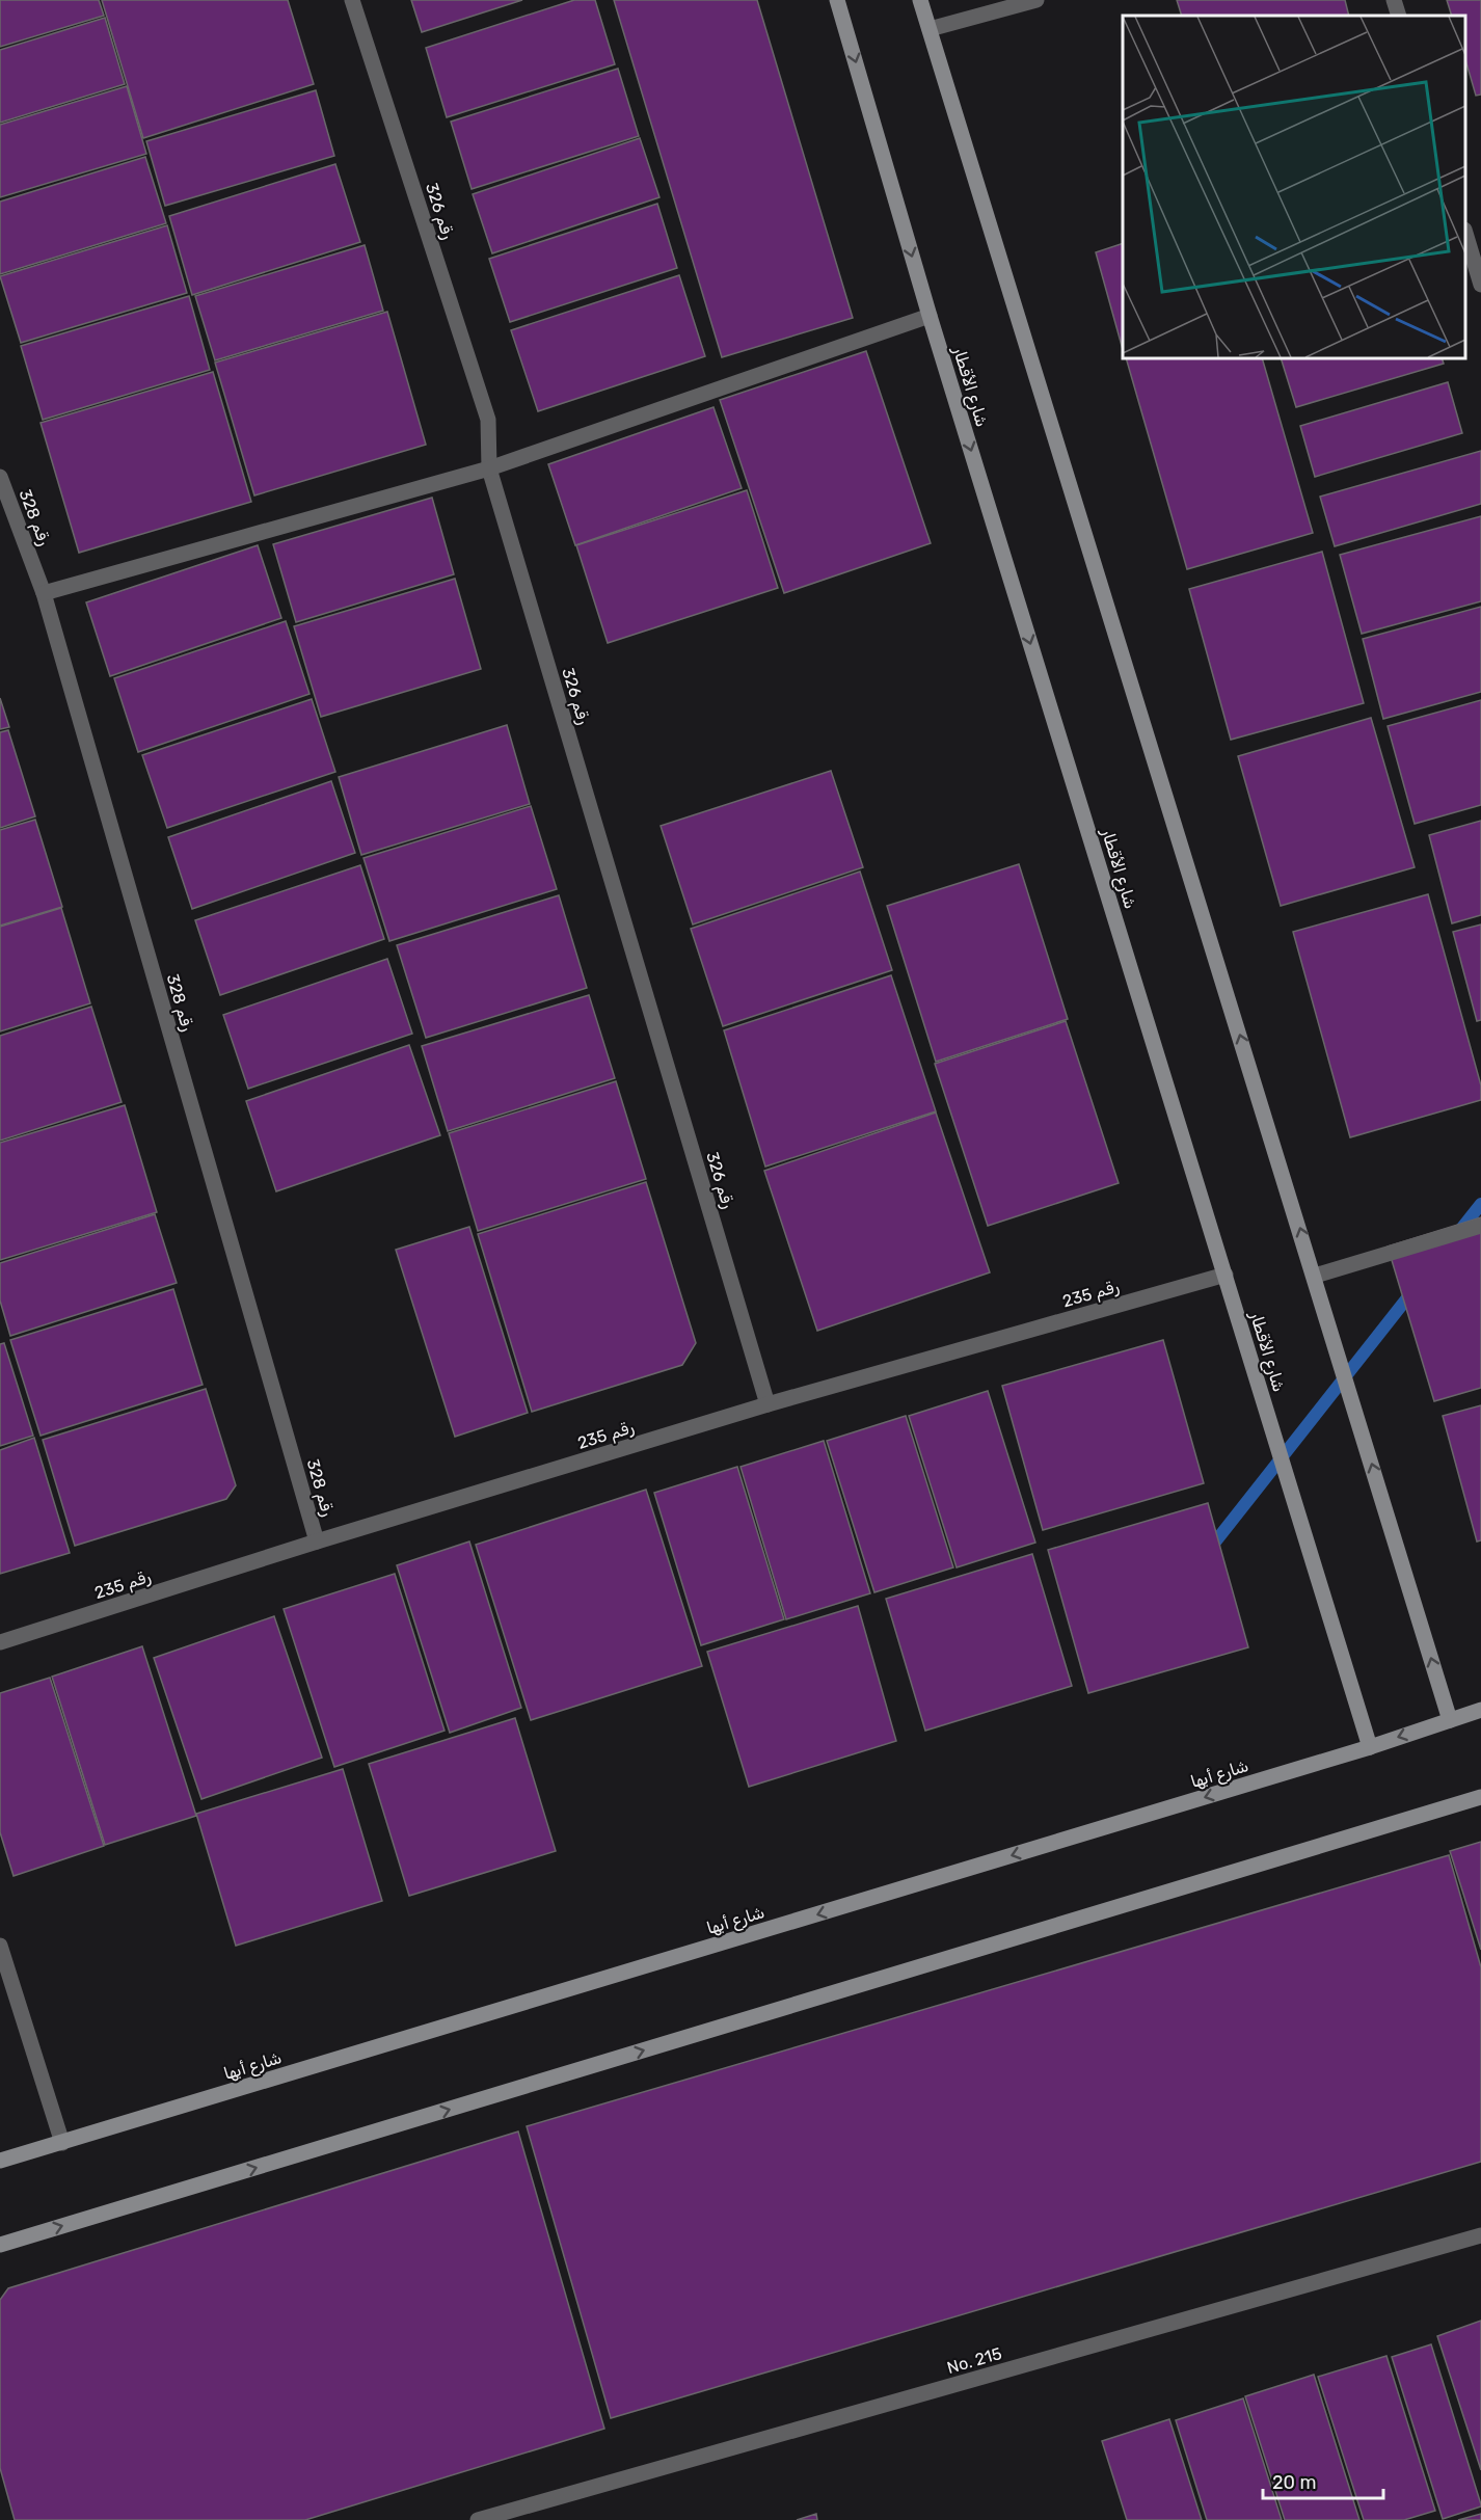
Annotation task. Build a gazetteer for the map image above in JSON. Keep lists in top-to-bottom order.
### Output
{
  "streets": {
    "street": [
      "رقم 326",
      "شارع الأقطار",
      "رقم 328",
      "رقم 235",
      "شارع أبها",
      "No. 215"
    ]
  },
  "crossings": [
    ["رقم 326", "رقم 235"],
    ["شارع الأقطار", "رقم 235"],
    ["شارع الأقطار", "شارع أبها"],
    ["رقم 328", "رقم 235"]
  ],
  "scale_bar": "20 m"
}
